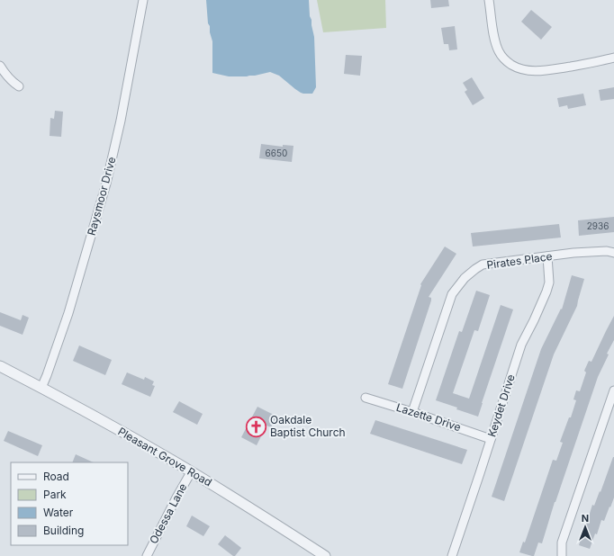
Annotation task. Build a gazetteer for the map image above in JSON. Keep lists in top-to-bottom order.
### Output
{
  "streets": {
    "street": [
      "Raysmoor Drive",
      "Pirates Place",
      "Keydet Drive",
      "Lazette Drive",
      "Pleasant Grove Road",
      "Odessa Lane"
    ]
  },
  "crossings": [
    ["Raysmoor Drive", "Pleasant Grove Road"],
    ["Pirates Place", "Keydet Drive"],
    ["Pirates Place", "Lazette Drive"],
    ["Keydet Drive", "Lazette Drive"],
    ["Pleasant Grove Road", "Odessa Lane"]
  ],
  "places": {
    "church": ["Oakdale Baptist Church"]
  },
  "house_numbers": ["6650", "2936"],
  "legend": [
    "Road",
    "Park",
    "Water",
    "Building"
  ],
  "north": "top"
}
